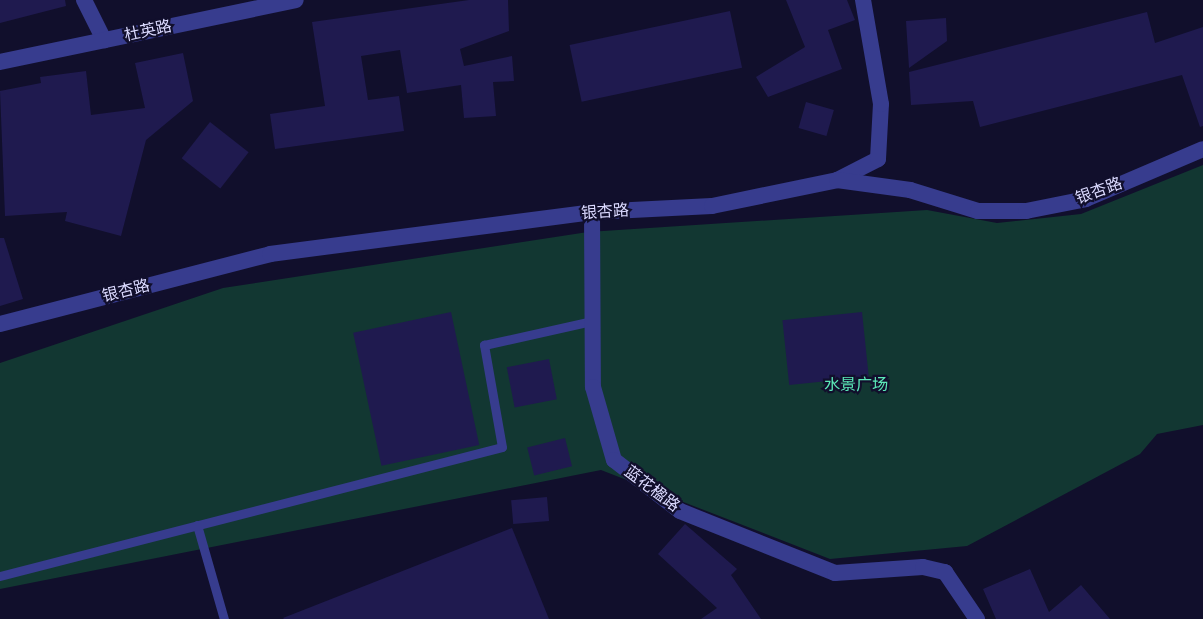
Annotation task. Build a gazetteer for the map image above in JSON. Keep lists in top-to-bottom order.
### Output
{
  "streets": {
    "street": ["杜英路", "银杏路", "蓝花楹路"]
  },
  "crossings": [
    ["银杏路", "蓝花楹路"]
  ],
  "parks": ["水景广场"]
}
